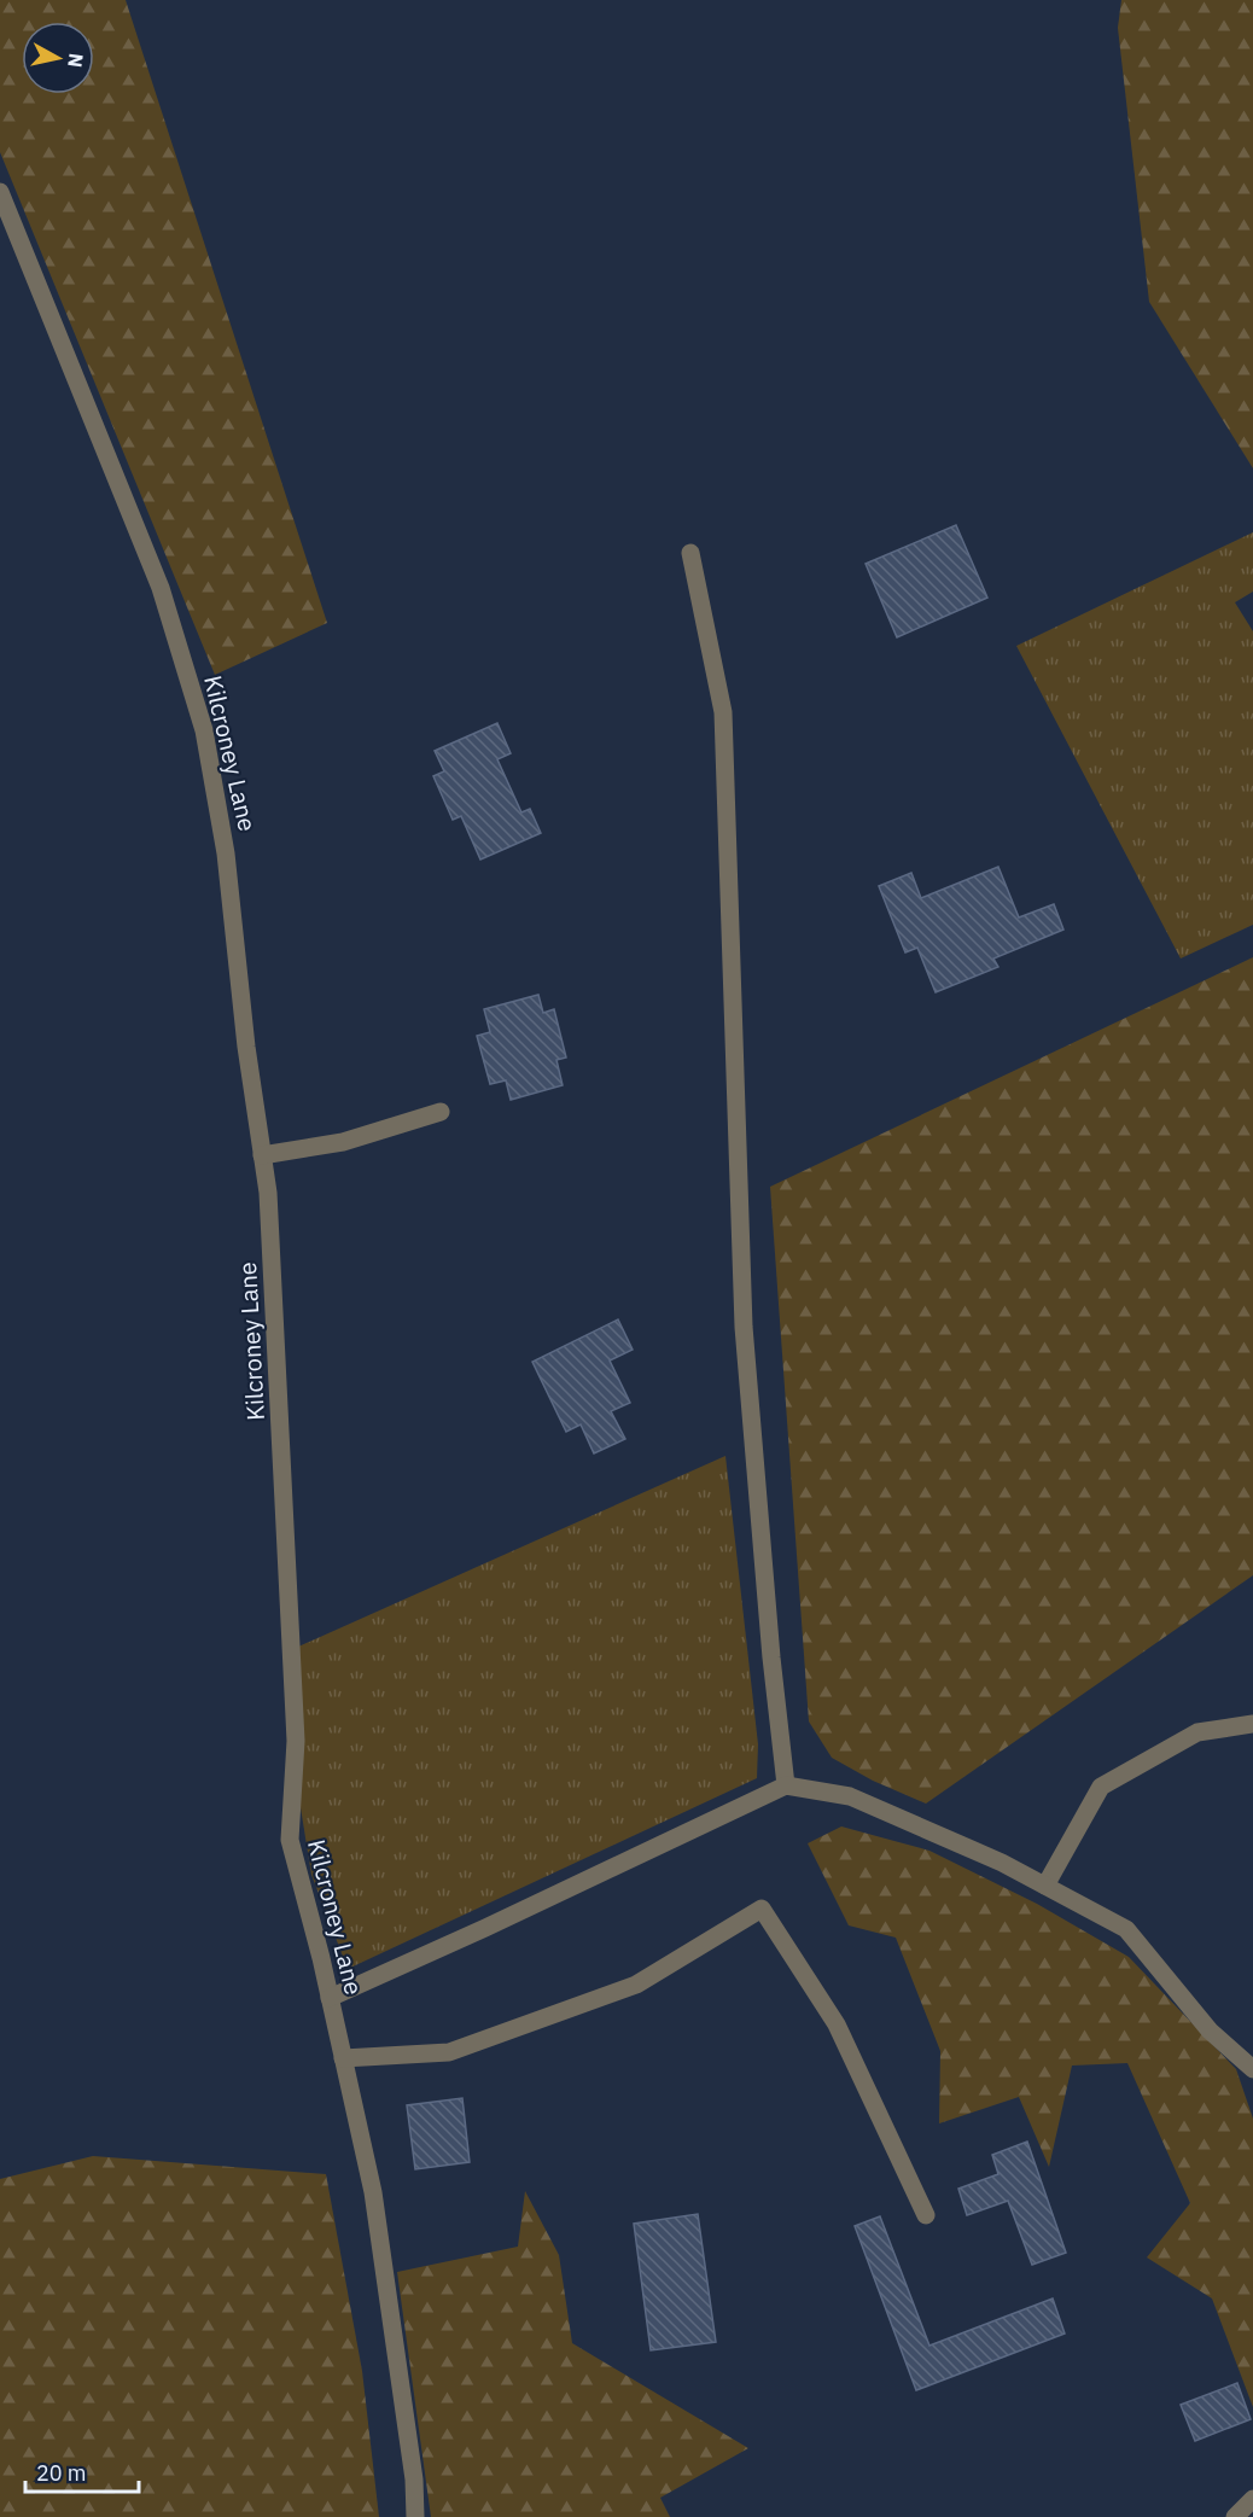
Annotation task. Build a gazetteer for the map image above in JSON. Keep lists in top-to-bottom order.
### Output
{
  "streets": {
    "street": ["Kilcroney Lane"]
  },
  "scale_bar": "20 m",
  "north": "right"
}
